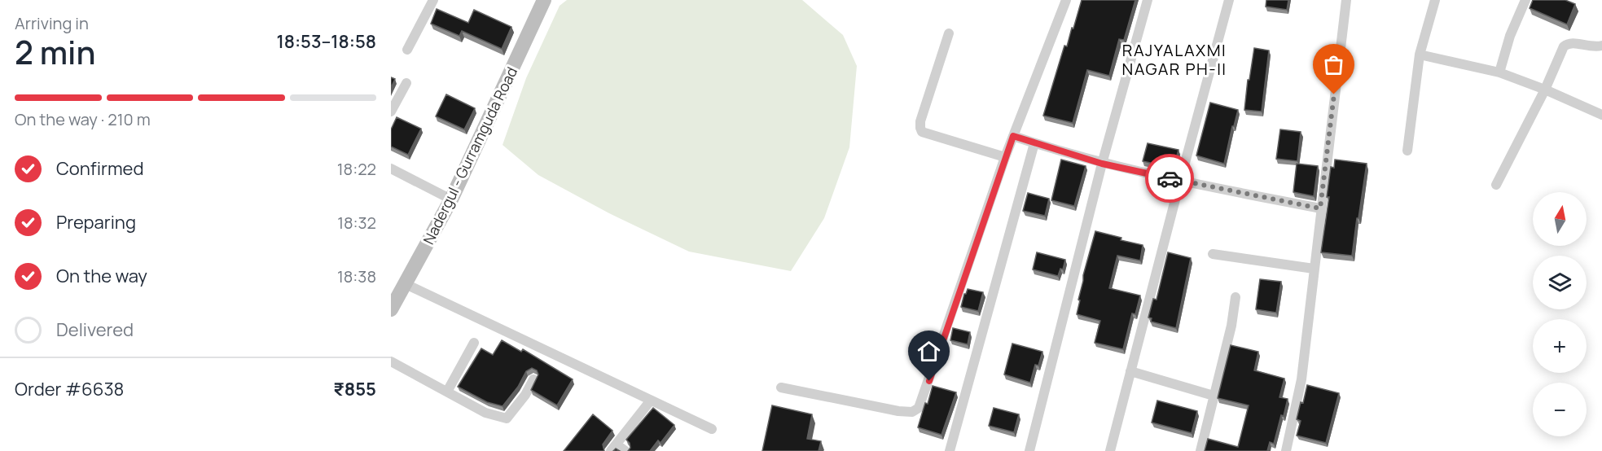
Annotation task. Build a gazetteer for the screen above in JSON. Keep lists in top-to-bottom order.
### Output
{
  "streets": {
    "main road": ["Nadergul - Gurramguda Road"]
  },
  "districts": ["RAJYALAXMI NAGAR PH-II"],
  "north": "top",
  "page": {
    "heading": ["2 min", "Arriving in", "18:53–18:58"],
    "panel": ["Order #6638", "₹855"],
    "bar": "On the way · 210 m",
    "list": [
      ["Confirmed", "18:22"],
      ["Preparing", "18:32"],
      ["On the way", "18:38"],
      "Delivered"
    ],
    "map_buttons": ["+", "−"]
  }
}
